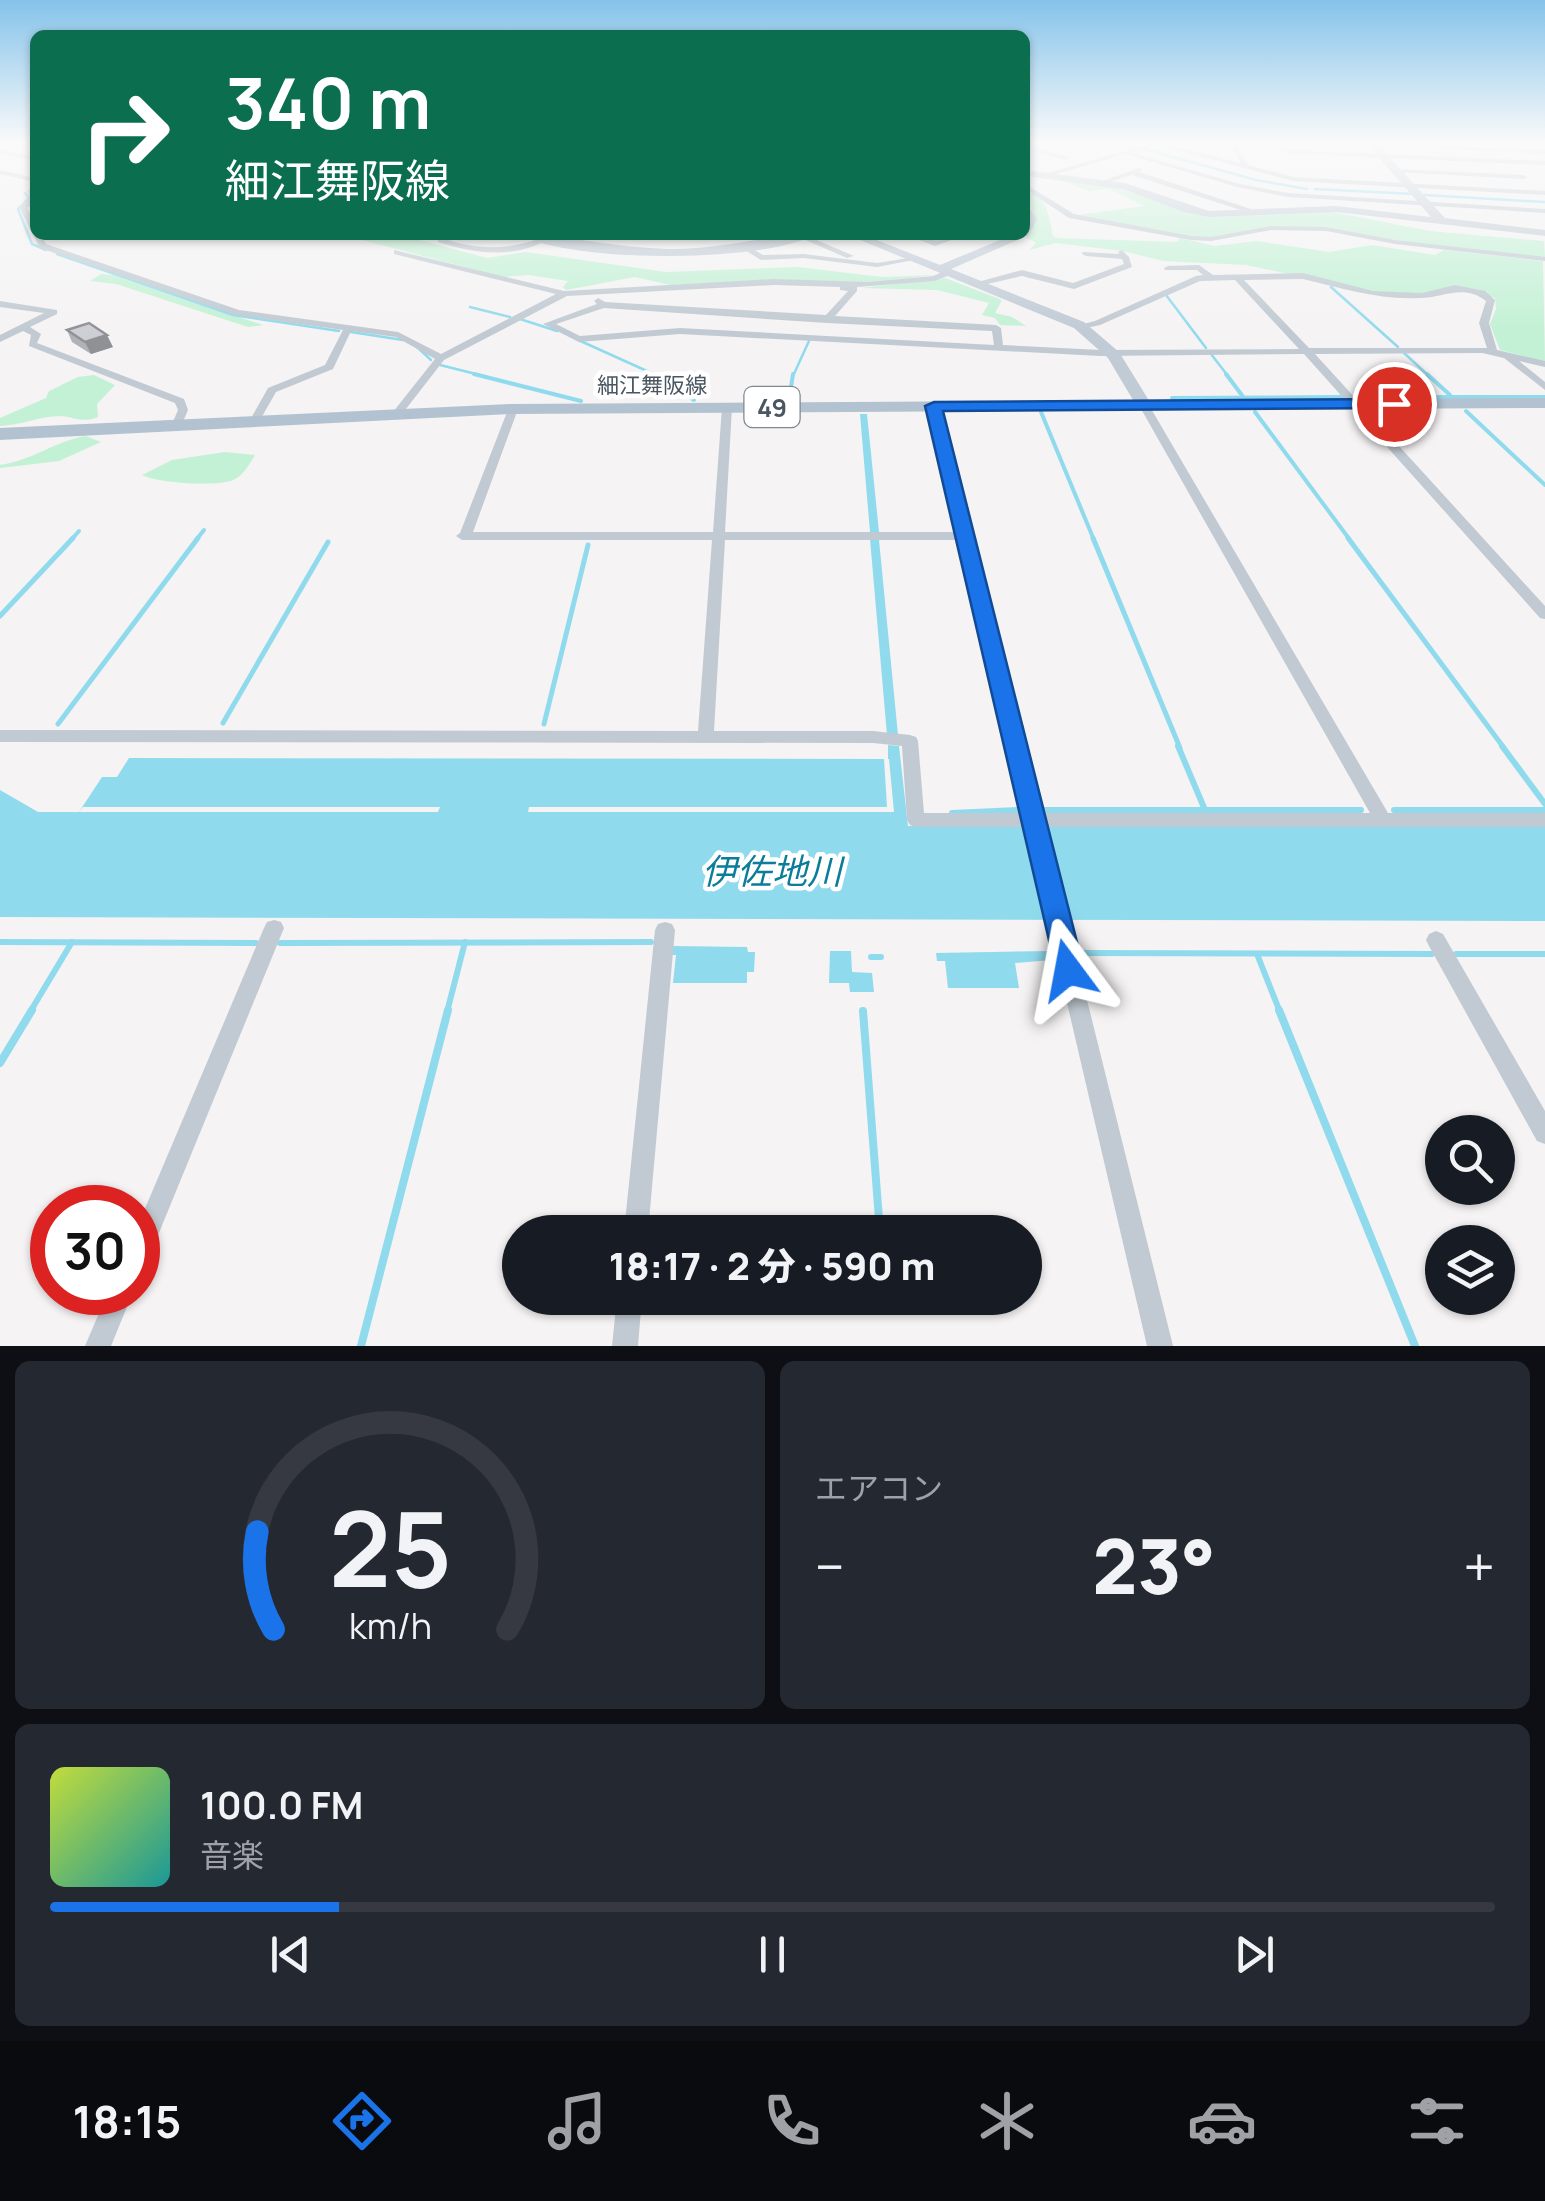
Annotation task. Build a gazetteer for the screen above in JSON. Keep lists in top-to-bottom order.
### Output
{
  "streets": {
    "main road": ["細江舞阪線", "49"]
  },
  "water": ["伊佐地川"],
  "page": {
    "turn": ["340 m", "細江舞阪線"],
    "limit": "30",
    "trip": "18:17 · 2 分 · 590 m",
    "tile": "エアコン",
    "heat": ["−", "23°", "+"],
    "song": ["100.0 FM", "音楽"],
    "tabs": "18:15",
    "gauge": ["25", "km/h"]
  }
}
